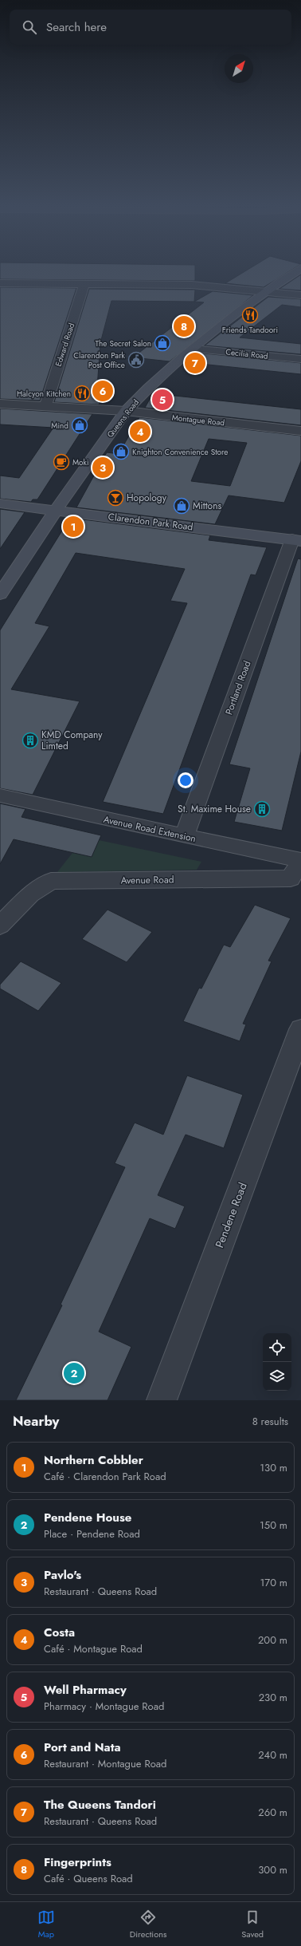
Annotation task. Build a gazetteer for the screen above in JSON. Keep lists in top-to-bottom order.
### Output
{
  "streets": {
    "street": [
      "Edward Road",
      "Cecilia Road",
      "Queens Road",
      "Montague Road",
      "Clarendon Park Road",
      "Portland Road",
      "Avenue Road Extension",
      "Avenue Road",
      "Pendene Road"
    ]
  },
  "crossings": [
    ["Edward Road", "Montague Road"],
    ["Cecilia Road", "Queens Road"],
    ["Queens Road", "Montague Road"],
    ["Queens Road", "Clarendon Park Road"],
    ["Clarendon Park Road", "Portland Road"],
    ["Portland Road", "Avenue Road Extension"],
    ["Avenue Road Extension", "Avenue Road"]
  ],
  "places": {
    "restaurant": ["Friends Tandoori", "Halcyon Kitchen"],
    "shop": [
      "The Secret Salon",
      "Mind",
      "Knighton Convenience Store",
      "Mittons"
    ],
    "public building": ["Clarendon Park Post Office"],
    "cafe": ["Moki"],
    "bar": ["Hopology"],
    "building": ["KMD Company Limted", "St. Maxime House"]
  },
  "north": "top right",
  "page": {
    "search": "Search here",
    "pins": [
      "8",
      "7",
      "6",
      "5",
      "4",
      "3",
      "1",
      "2"
    ],
    "heading": ["Nearby", "8 results"],
    "list": [
      {
        "mark": "1",
        "name": "Northern Cobbler",
        "note": "Café · Clarendon Park Road",
        "value": "130 m"
      },
      {
        "mark": "2",
        "name": "Pendene House",
        "note": "Place · Pendene Road",
        "value": "150 m"
      },
      {
        "mark": "3",
        "name": "Pavlo's",
        "note": "Restaurant · Queens Road",
        "value": "170 m"
      },
      {
        "mark": "4",
        "name": "Costa",
        "note": "Café · Montague Road",
        "value": "200 m"
      },
      {
        "mark": "5",
        "name": "Well Pharmacy",
        "note": "Pharmacy · Montague Road",
        "value": "230 m"
      },
      {
        "mark": "6",
        "name": "Port and Nata",
        "note": "Restaurant · Montague Road",
        "value": "240 m"
      },
      {
        "mark": "7",
        "name": "The Queens Tandori",
        "note": "Restaurant · Queens Road",
        "value": "260 m"
      },
      {
        "mark": "8",
        "name": "Fingerprints",
        "note": "Café · Queens Road",
        "value": "300 m"
      }
    ],
    "nav": ["Map", "Directions", "Saved"]
  }
}
